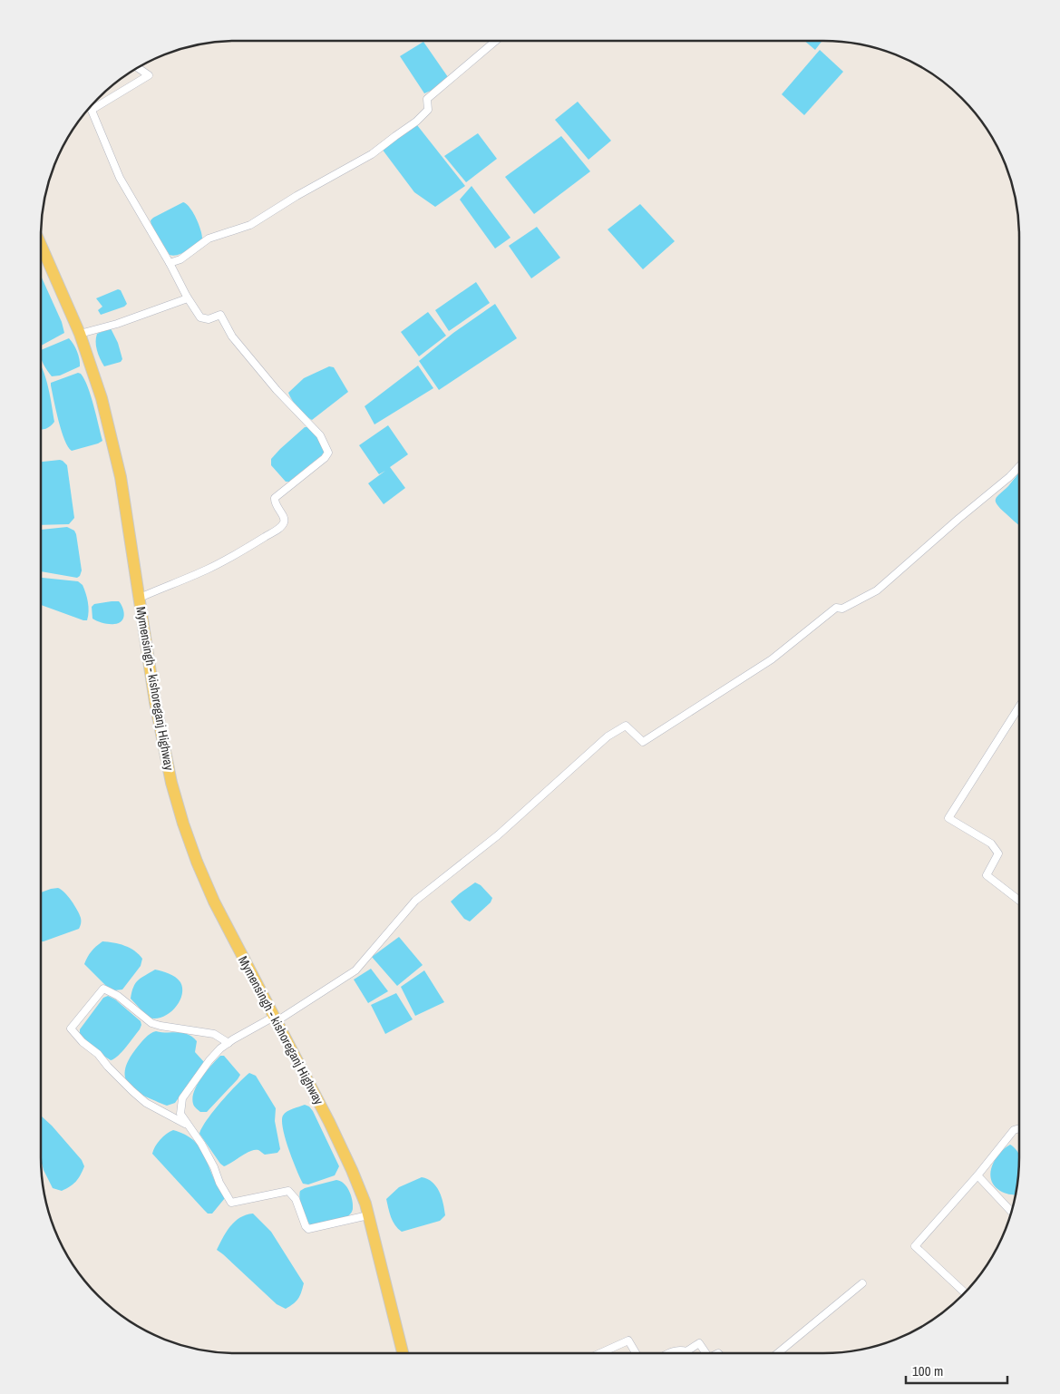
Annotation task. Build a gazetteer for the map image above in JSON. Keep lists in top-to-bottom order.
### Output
{
  "streets": {
    "main road": ["Mymensingh - kishoreganj Highway"]
  },
  "scale_bar": "100 m"
}
